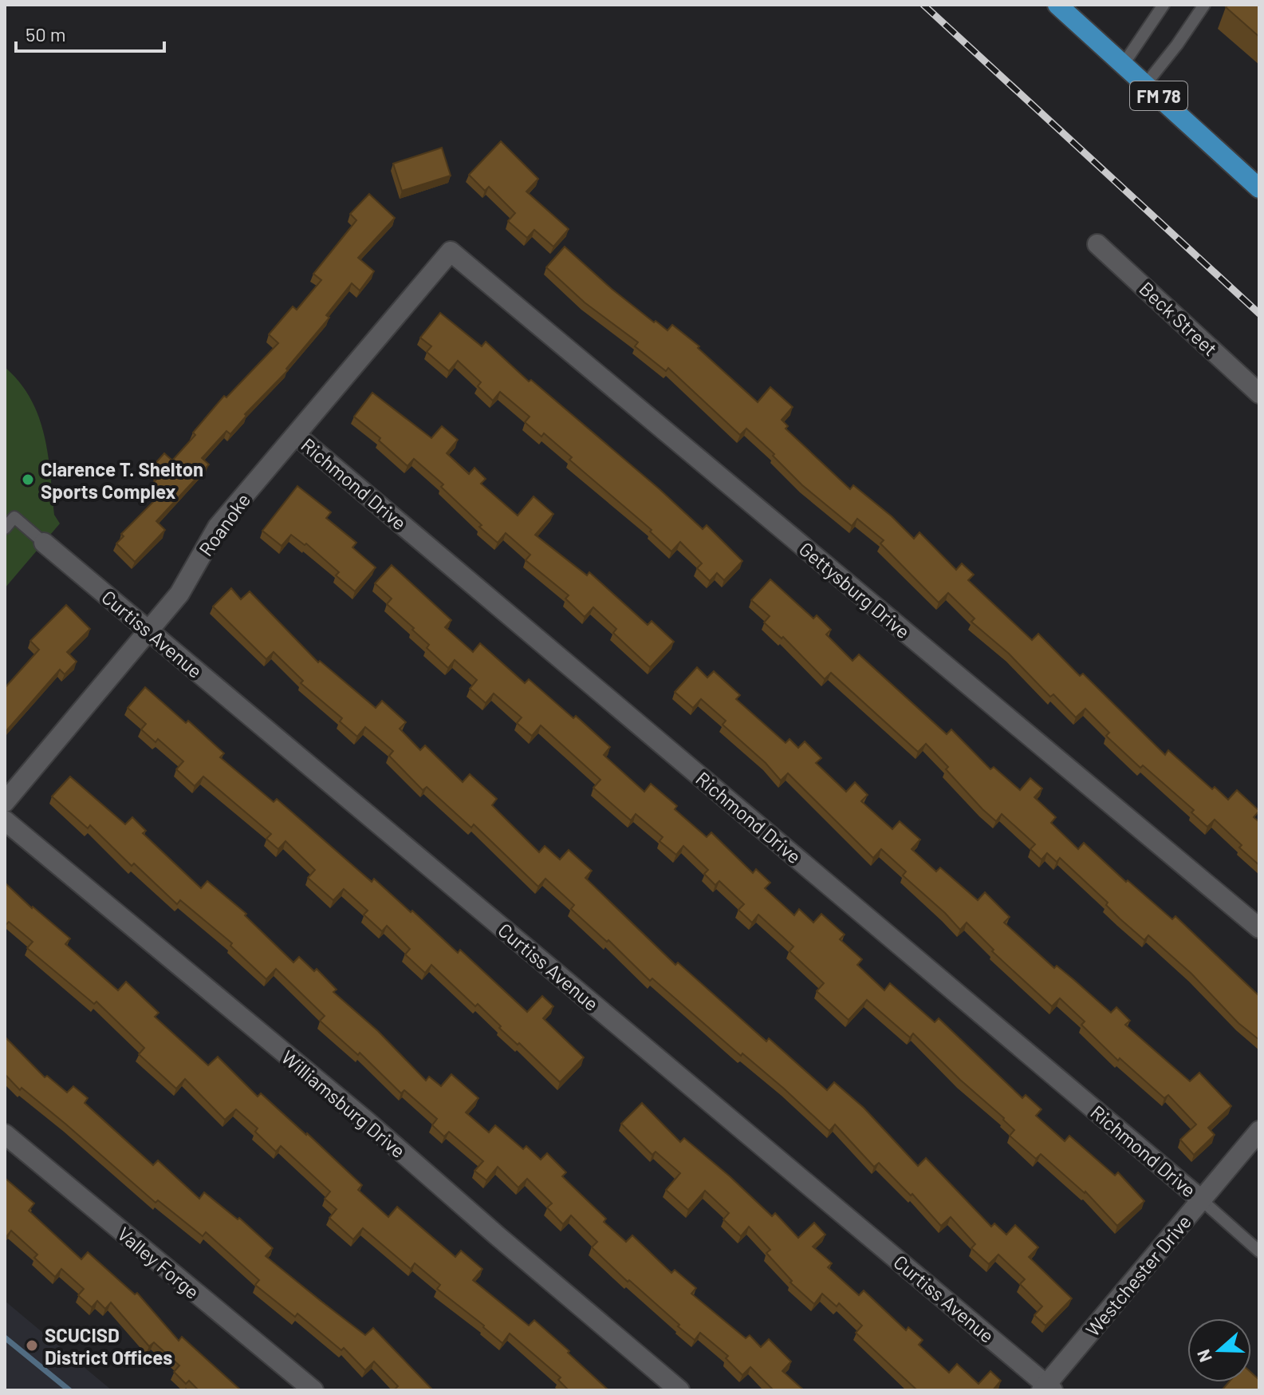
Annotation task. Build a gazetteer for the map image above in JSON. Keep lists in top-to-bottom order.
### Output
{
  "streets": {
    "main road": ["FM 78"],
    "street": [
      "Beck Street",
      "Richmond Drive",
      "Roanoke",
      "Gettysburg Drive",
      "Curtiss Avenue",
      "Williamsburg Drive",
      "Valley Forge",
      "Westchester Drive"
    ]
  },
  "crossings": [
    ["Richmond Drive", "Roanoke"],
    ["Richmond Drive", "Westchester Drive"],
    ["Roanoke", "Gettysburg Drive"],
    ["Roanoke", "Curtiss Avenue"],
    ["Curtiss Avenue", "Westchester Drive"]
  ],
  "places": ["Clarence T. Shelton Sports Complex", "SCUCISD District Offices"],
  "scale_bar": "50 m",
  "north": "left"
}
